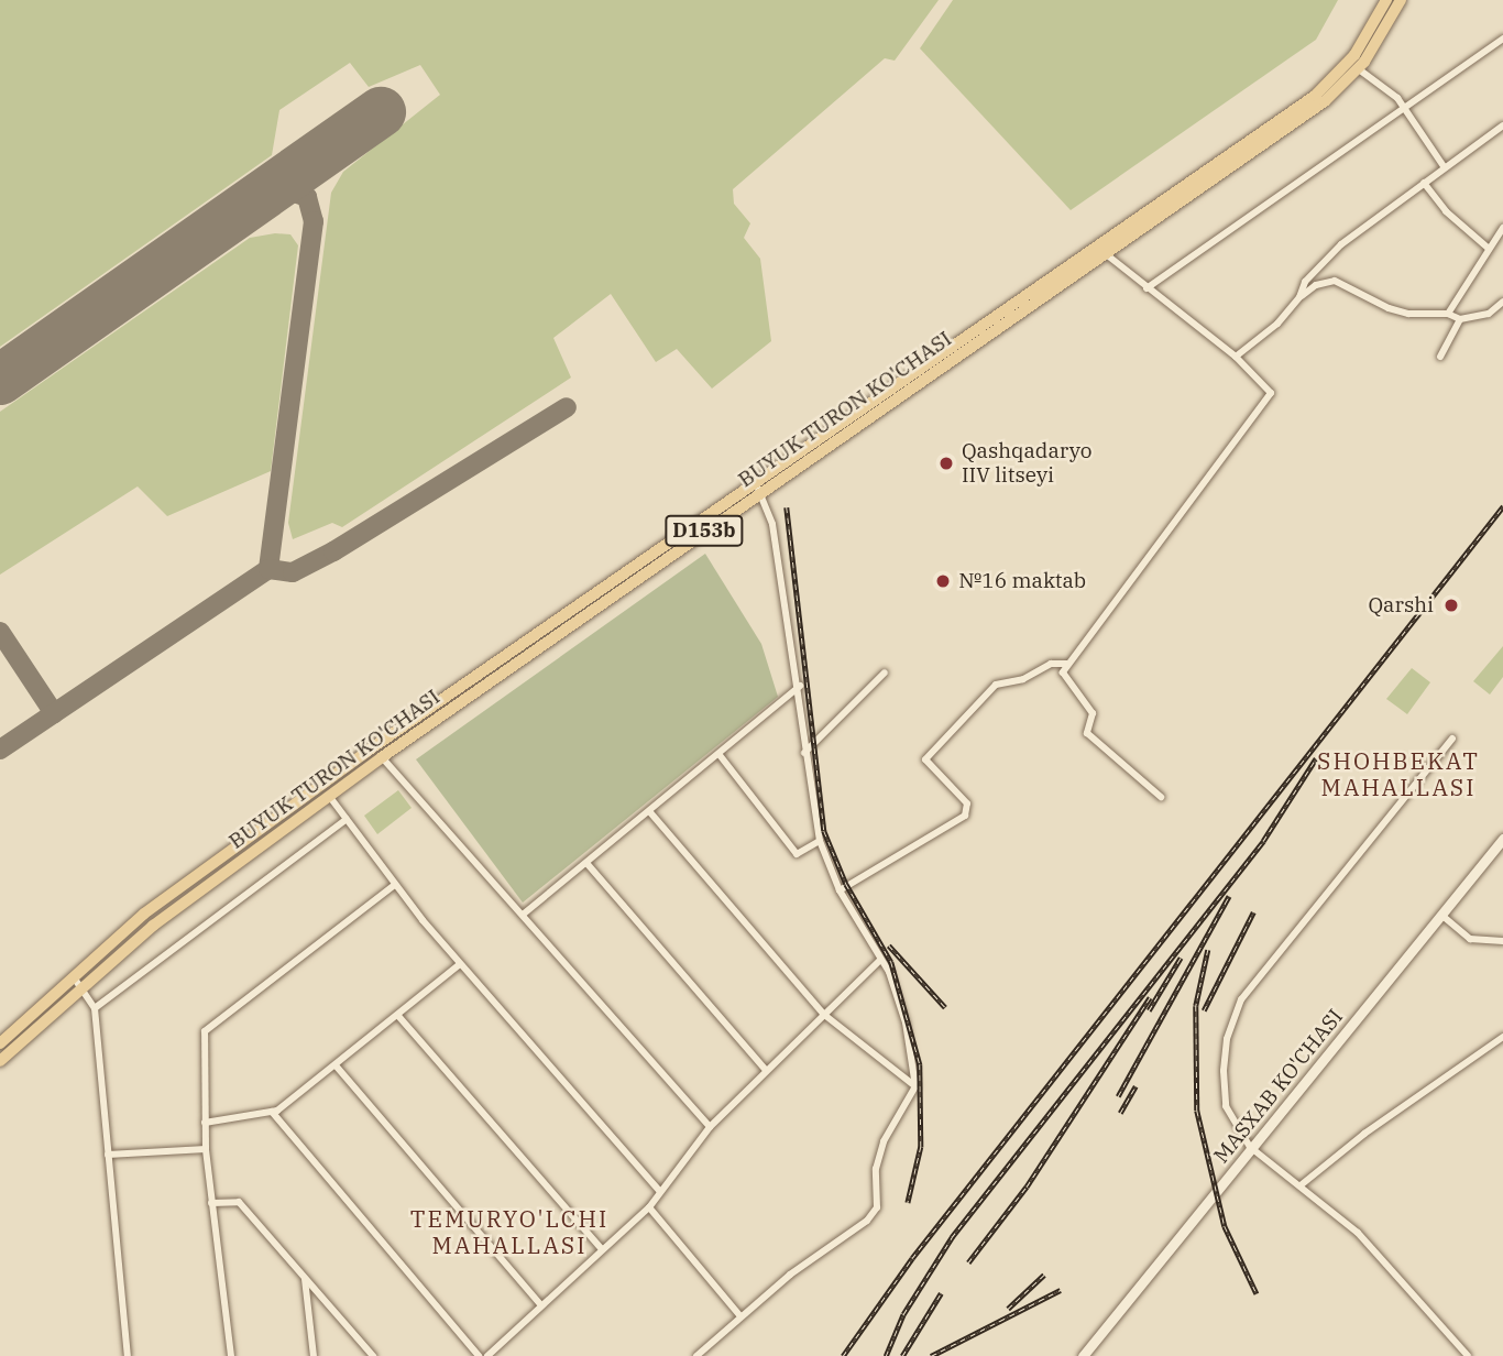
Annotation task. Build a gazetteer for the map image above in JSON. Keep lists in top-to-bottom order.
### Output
{
  "streets": {
    "main road": ["BUYUK TURON KO'CHASI", "D153b", "MASXAB KO'CHASI"]
  },
  "districts": ["SHOHBEKAT MAHALLASI", "TEMURYO'LCHI MAHALLASI"],
  "places": ["Qashqadaryo IIV litseyi", "№16 maktab", "Qarshi"]
}
